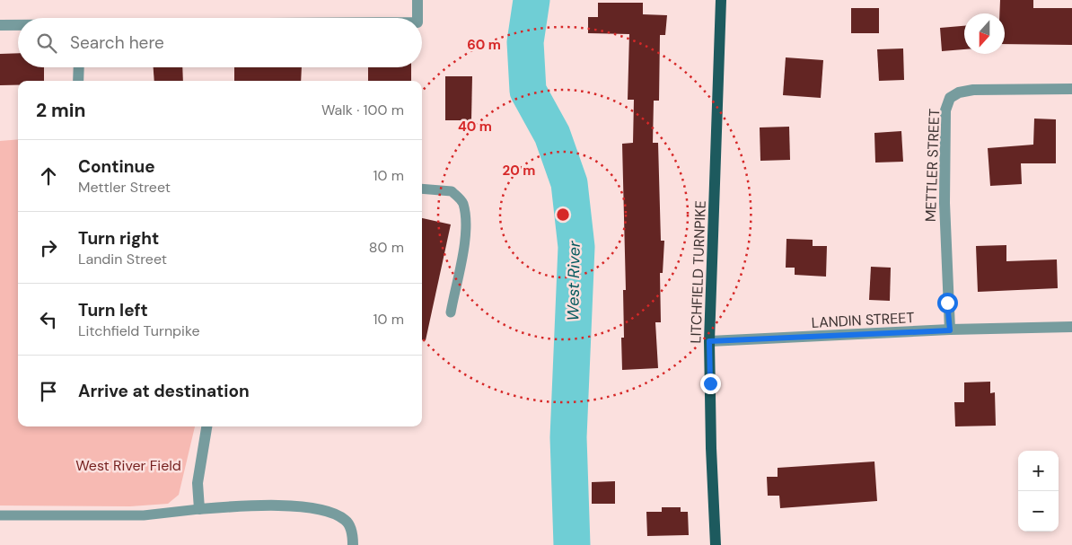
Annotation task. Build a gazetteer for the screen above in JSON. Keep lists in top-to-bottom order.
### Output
{
  "streets": {
    "main road": ["LITCHFIELD TURNPIKE"],
    "street": ["METTLER STREET", "LANDIN STREET"]
  },
  "crossings": [
    ["METTLER STREET", "LANDIN STREET"],
    ["LITCHFIELD TURNPIKE", "LANDIN STREET"]
  ],
  "water": ["West River"],
  "parks": ["West River Field"],
  "north": "bottom",
  "page": {
    "search": "Search here",
    "heading": ["2 min", "Walk · 100 m"],
    "list": [
      ["Continue", "Mettler Street", "10 m"],
      ["Turn right", "Landin Street", "80 m"],
      ["Turn left", "Litchfield Turnpike", "10 m"],
      "Arrive at destination"
    ],
    "map_buttons": ["+", "−"]
  },
  "rings": ["60 m", "40 m", "20 m"]
}
